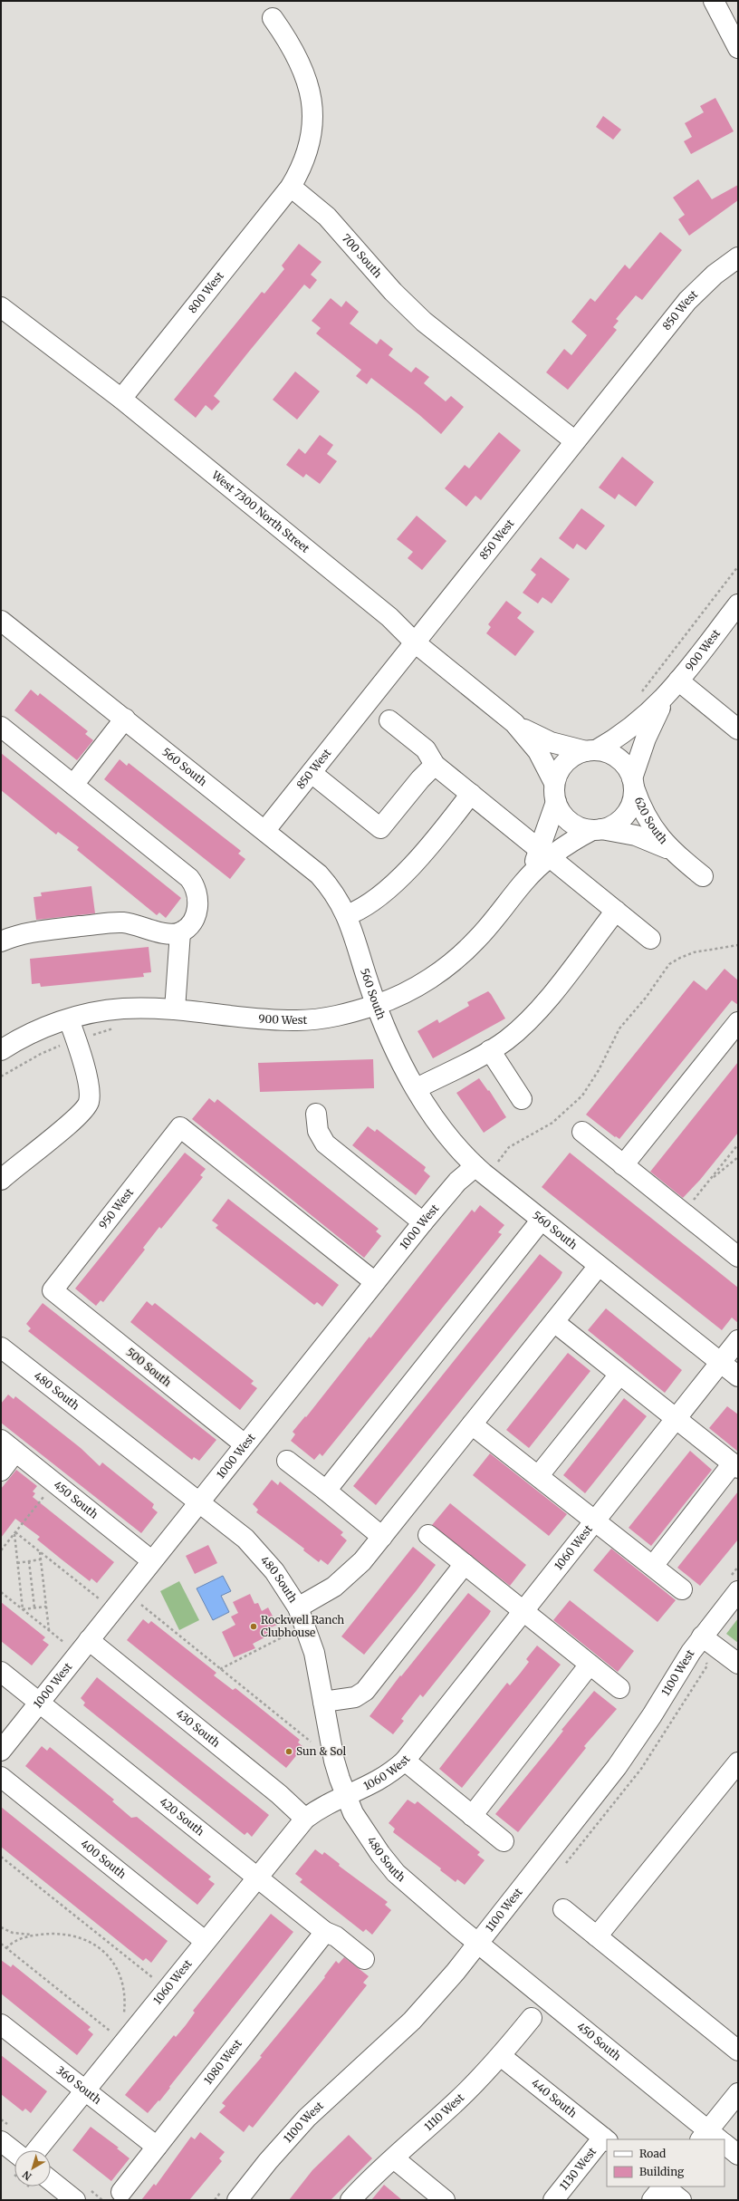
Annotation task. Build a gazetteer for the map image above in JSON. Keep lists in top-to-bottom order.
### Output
{
  "streets": {
    "street": [
      "700 South",
      "800 West",
      "850 West",
      "West 7300 North Street",
      "900 West",
      "560 South",
      "620 South",
      "950 West",
      "1000 West",
      "500 South",
      "480 South",
      "450 South",
      "1060 West",
      "1100 West",
      "430 South",
      "420 South",
      "400 South",
      "1080 West",
      "360 South",
      "440 South",
      "1110 West",
      "1130 West"
    ]
  },
  "crossings": [
    ["700 South", "800 West"],
    ["700 South", "850 West"],
    ["800 West", "West 7300 North Street"],
    ["850 West", "West 7300 North Street"],
    ["850 West", "560 South"],
    ["West 7300 North Street", "900 West"],
    ["West 7300 North Street", "620 South"],
    ["900 West", "560 South"],
    ["900 West", "620 South"],
    ["560 South", "1000 West"],
    ["560 South", "1060 West"],
    ["950 West", "1000 West"],
    ["950 West", "500 South"],
    ["1000 West", "500 South"],
    ["1000 West", "480 South"],
    ["1000 West", "450 South"],
    ["1000 West", "430 South"],
    ["1000 West", "420 South"],
    ["480 South", "450 South"],
    ["480 South", "1060 West"],
    ["480 South", "1100 West"],
    ["450 South", "1100 West"],
    ["1060 West", "430 South"],
    ["1060 West", "420 South"],
    ["1060 West", "400 South"],
    ["1060 West", "360 South"],
    ["420 South", "1080 West"],
    ["1080 West", "360 South"],
    ["440 South", "1110 West"],
    ["440 South", "1130 West"]
  ],
  "places": ["Rockwell Ranch Clubhouse", "Sun & Sol"],
  "legend": ["Road", "Building"],
  "north": "bottom left"
}
